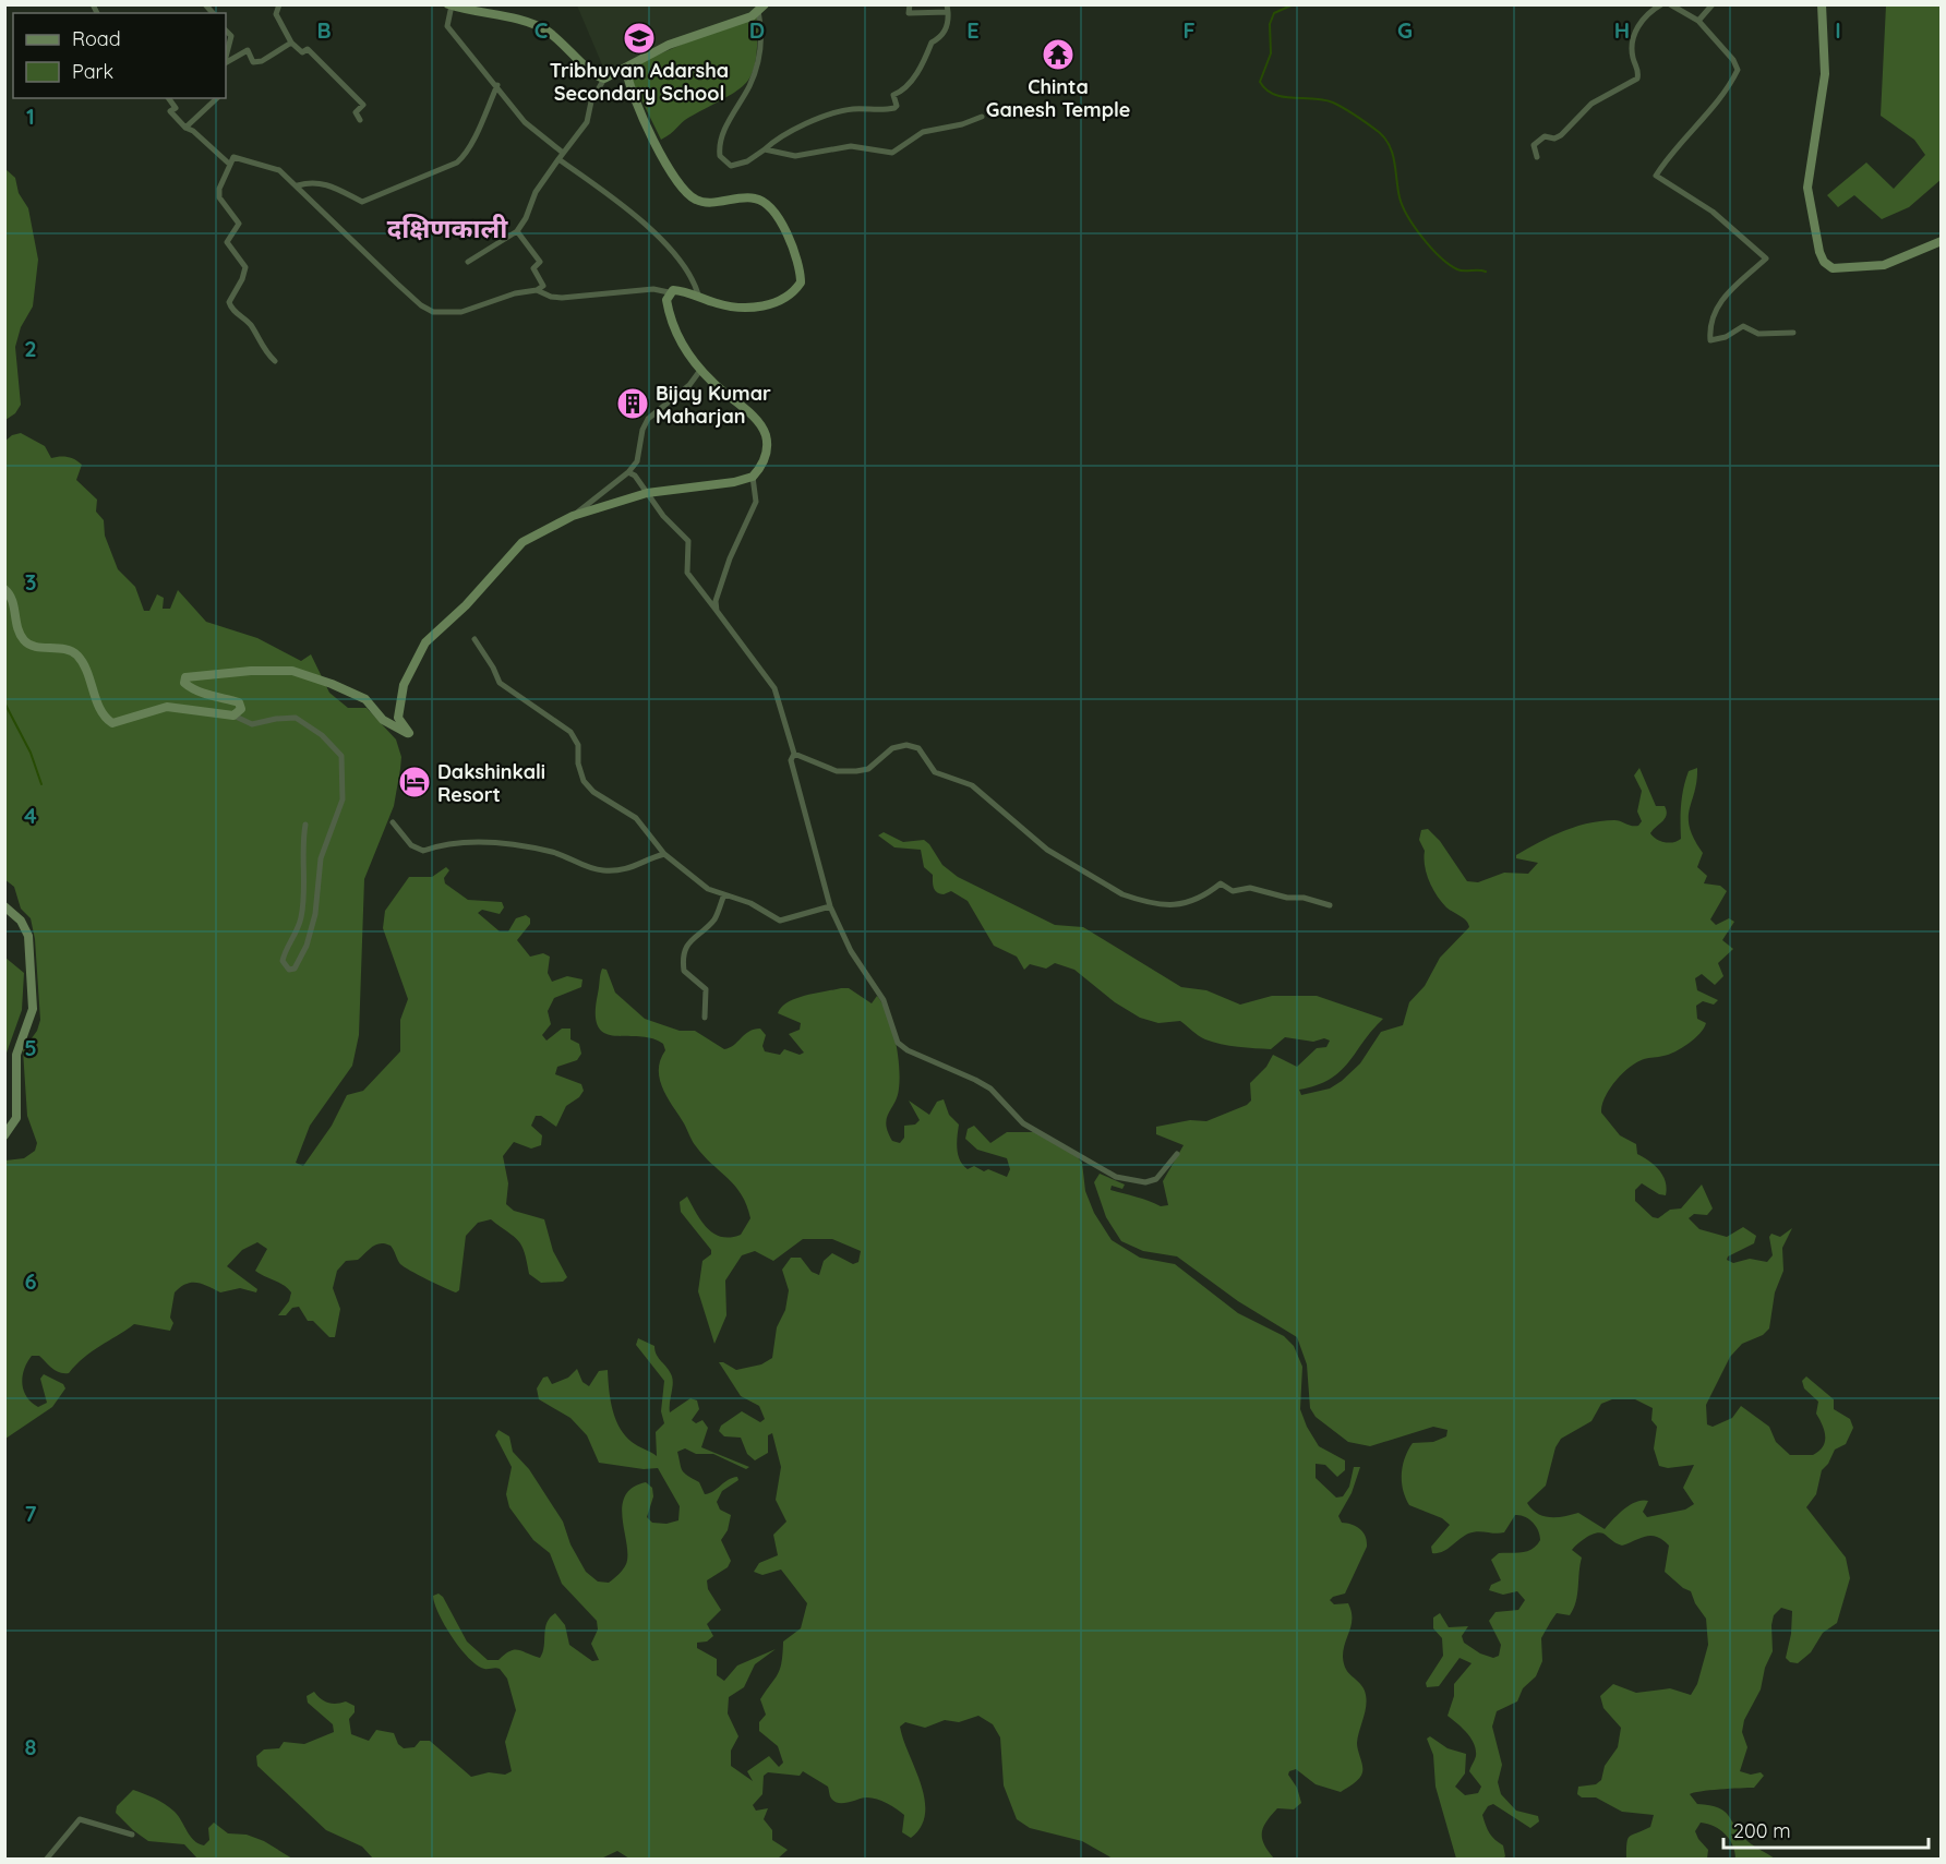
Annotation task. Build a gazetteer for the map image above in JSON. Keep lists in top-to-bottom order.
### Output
{
  "districts": ["दक्षि‍णकाली"],
  "places": {
    "school or university": ["Tribhuvan Adarsha Secondary School"],
    "temple": ["Chinta Ganesh Temple"],
    "building": ["Bijay Kumar Maharjan"],
    "hotel": ["Dakshinkali Resort"]
  },
  "legend": ["Road", "Park"],
  "scale_bar": "200 m",
  "grid": {
    "columns": [
      "B",
      "C",
      "D",
      "E",
      "F",
      "G",
      "H",
      "I"
    ],
    "rows": [
      "1",
      "2",
      "3",
      "4",
      "5",
      "6",
      "7",
      "8"
    ]
  }
}
